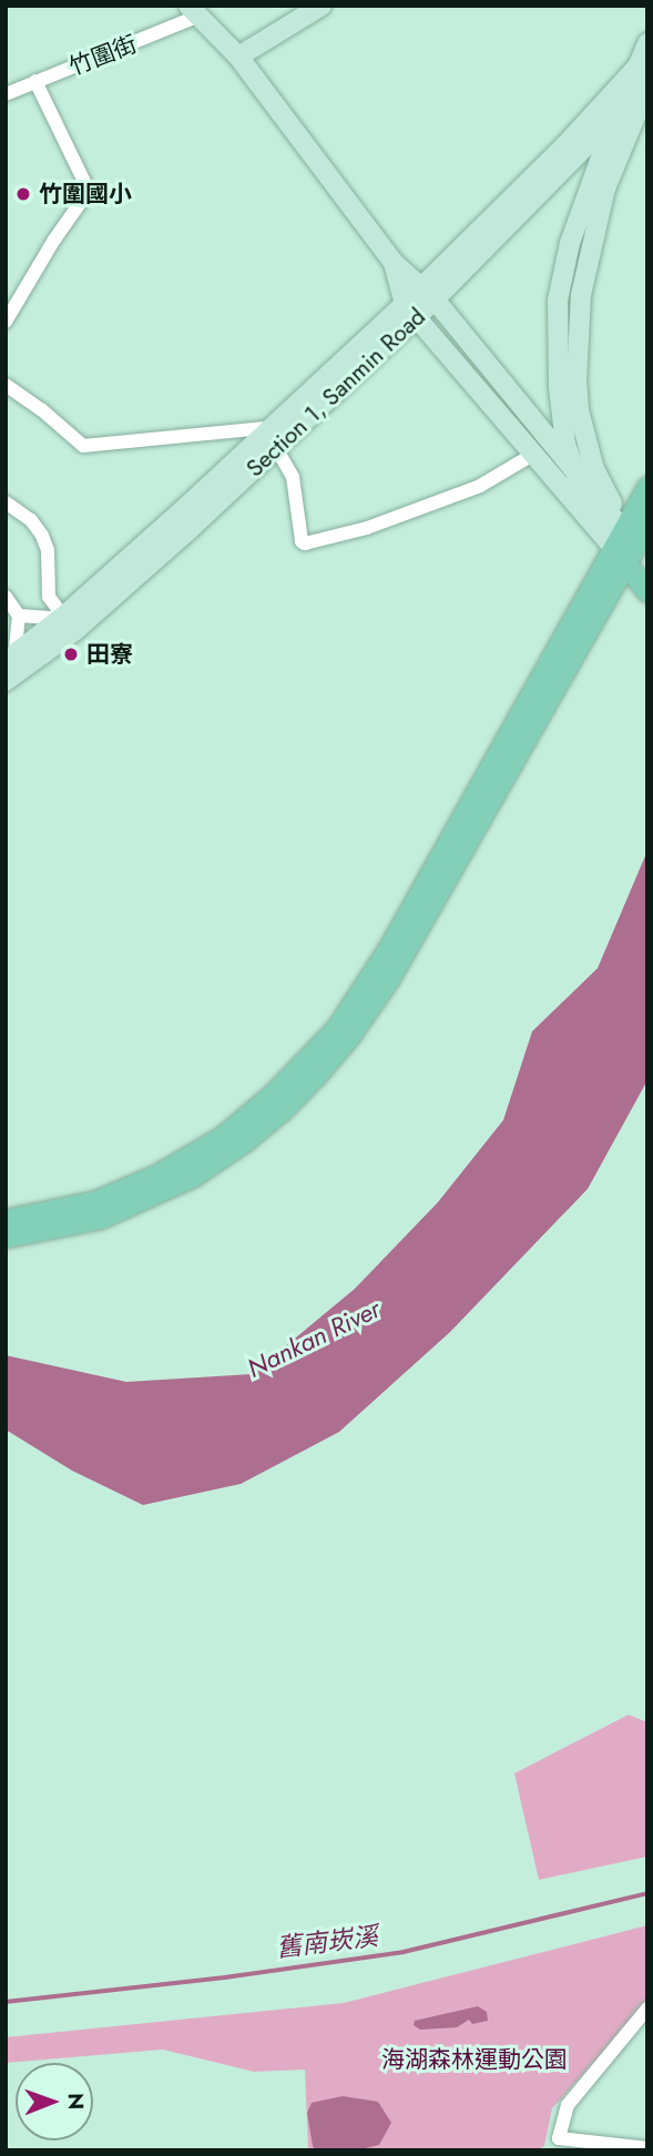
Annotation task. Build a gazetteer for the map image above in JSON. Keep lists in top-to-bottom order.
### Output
{
  "streets": {
    "street": ["竹圍街", "Section 1, Sanmin Road"]
  },
  "water": ["Nankan River", "舊南崁溪"],
  "parks": ["海湖森林運動公園"],
  "places": ["竹圍國小", "田寮"],
  "north": "right"
}
